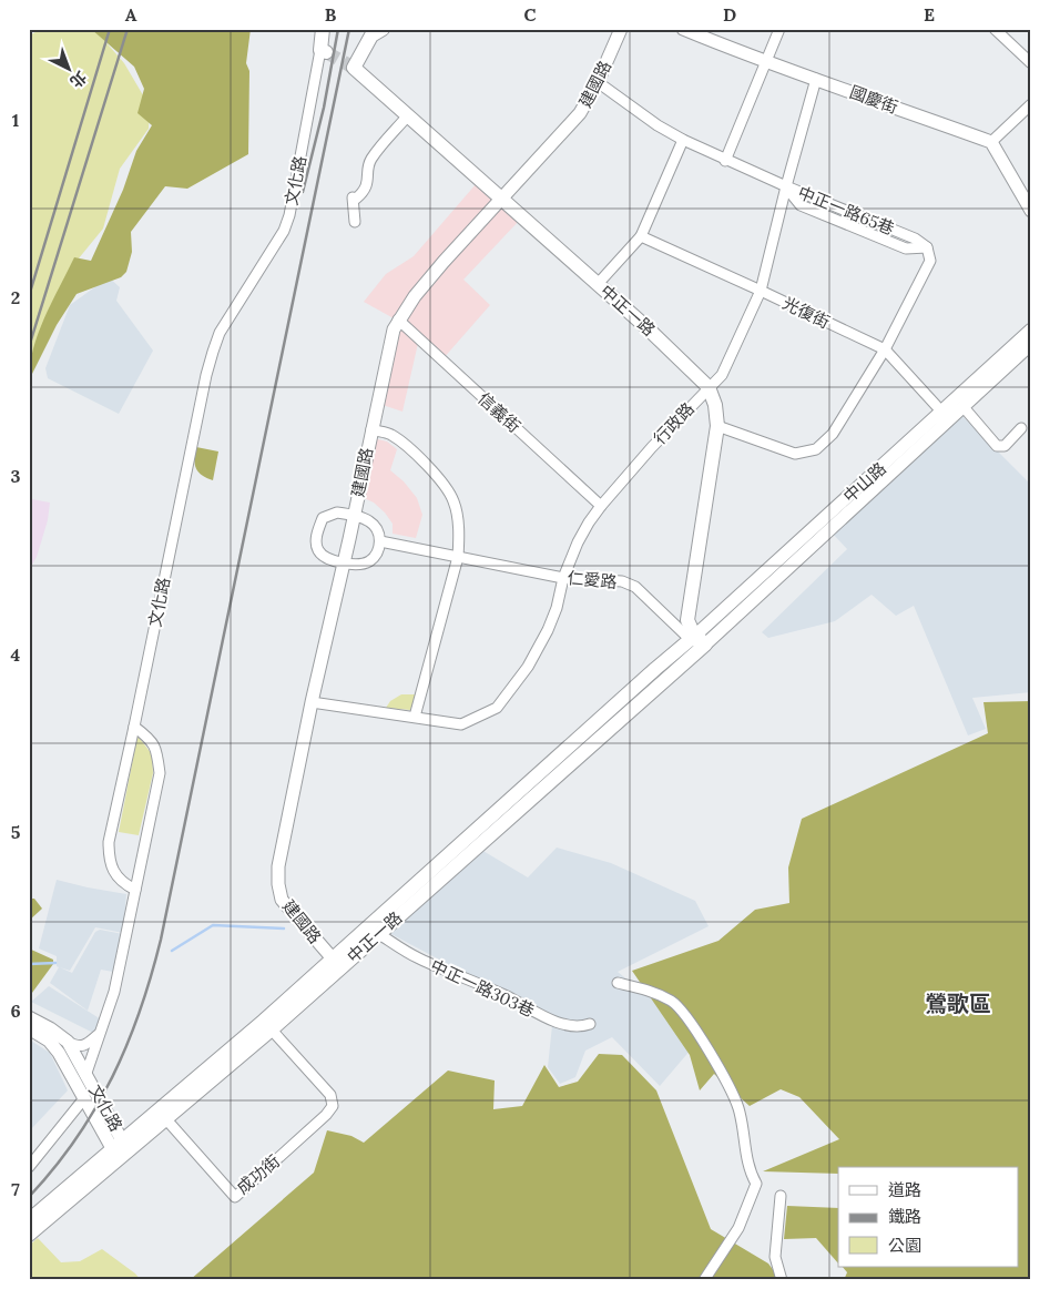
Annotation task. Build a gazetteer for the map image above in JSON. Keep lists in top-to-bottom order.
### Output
{
  "streets": {
    "main road": ["文化路", "中正一路"],
    "street": [
      "建國路",
      "國慶街",
      "中正一路65巷",
      "光復街",
      "信義街",
      "行政路",
      "中山路",
      "仁愛路",
      "中正一路303巷",
      "成功街"
    ]
  },
  "crossings": [
    ["建國路", "中正一路65巷"],
    ["建國路", "中正一路"],
    ["建國路", "信義街"],
    ["國慶街", "行政路"],
    ["文化路", "中正一路"],
    ["中正一路65巷", "中正一路"],
    ["中正一路65巷", "光復街"],
    ["中正一路65巷", "行政路"],
    ["中正一路", "行政路"],
    ["中正一路", "中山路"],
    ["中正一路", "仁愛路"],
    ["中正一路", "中正一路303巷"],
    ["中正一路", "成功街"],
    ["光復街", "行政路"],
    ["光復街", "中山路"],
    ["信義街", "行政路"],
    ["行政路", "仁愛路"],
    ["中山路", "仁愛路"]
  ],
  "districts": ["鶯歌區"],
  "legend": ["道路", "鐵路", "公園"],
  "north": "bottom right",
  "grid": {
    "columns": [
      "A",
      "B",
      "C",
      "D",
      "E"
    ],
    "rows": [
      "1",
      "2",
      "3",
      "4",
      "5",
      "6",
      "7"
    ]
  }
}
